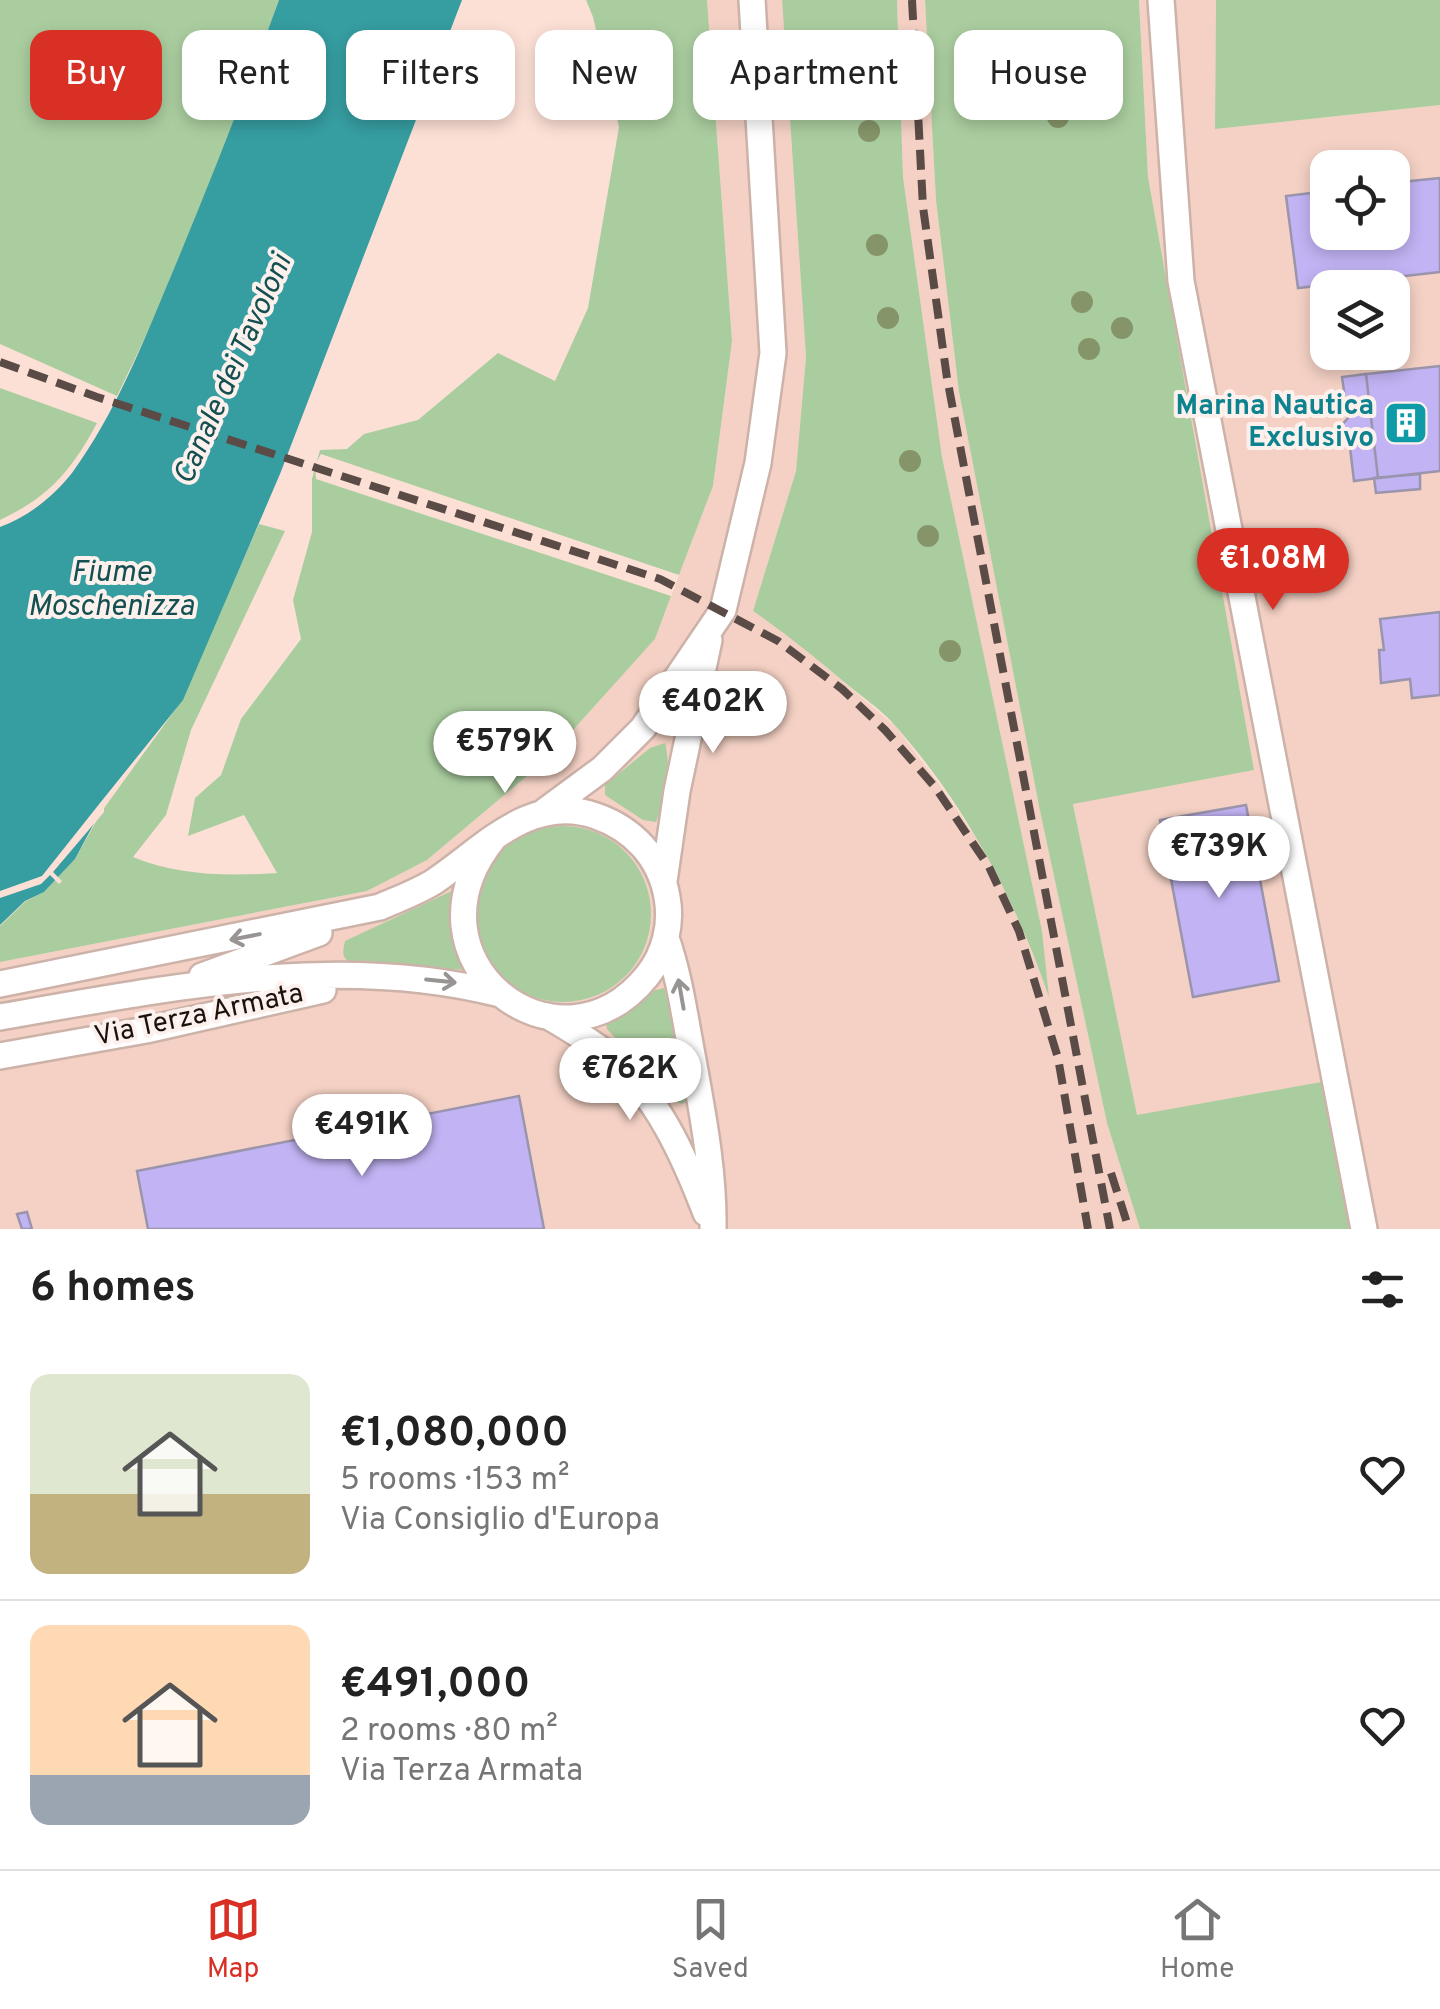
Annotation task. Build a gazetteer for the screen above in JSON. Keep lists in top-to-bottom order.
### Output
{
  "streets": {
    "street": ["Via Terza Armata"]
  },
  "water": ["Canale dei Tavoloni", "Fiume Moschenizza"],
  "places": {
    "building": ["Marina Nautica Exclusivo"]
  },
  "page": {
    "chip": [
      "Buy",
      "Rent",
      "Filters",
      "New",
      "Apartment",
      "House"
    ],
    "price": [
      "€1.08M",
      "€402K",
      "€579K",
      "€739K",
      "€762K",
      "€491K"
    ],
    "heading": "6 homes",
    "list": [
      {
        "name": "€1,080,000",
        "note": "5 rooms · 153 m² · Via Consiglio d'Europa"
      },
      {
        "name": "€491,000",
        "note": "2 rooms · 80 m² · Via Terza Armata"
      }
    ],
    "tabs": ["Map", "Saved", "Home"]
  }
}
